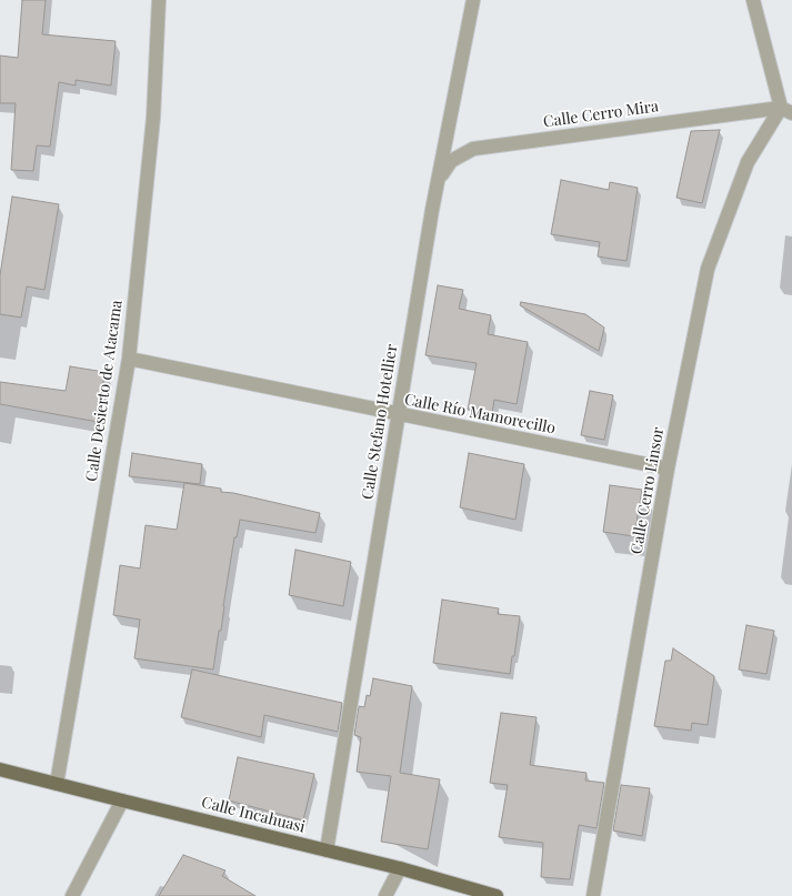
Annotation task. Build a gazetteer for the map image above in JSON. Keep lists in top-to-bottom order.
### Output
{
  "streets": {
    "main road": ["Calle Incahuasi"],
    "street": [
      "Calle Cerro Mira",
      "Calle Desierto de Atacama",
      "Calle Río Mamorecillo",
      "Calle Stefano Hotellier",
      "Calle Cerro Linsor"
    ]
  },
  "crossings": [
    ["Calle Cerro Mira", "Calle Stefano Hotellier"],
    ["Calle Cerro Mira", "Calle Cerro Linsor"],
    ["Calle Desierto de Atacama", "Calle Río Mamorecillo"],
    ["Calle Desierto de Atacama", "Calle Incahuasi"],
    ["Calle Río Mamorecillo", "Calle Stefano Hotellier"],
    ["Calle Río Mamorecillo", "Calle Cerro Linsor"],
    ["Calle Stefano Hotellier", "Calle Incahuasi"]
  ]
}
